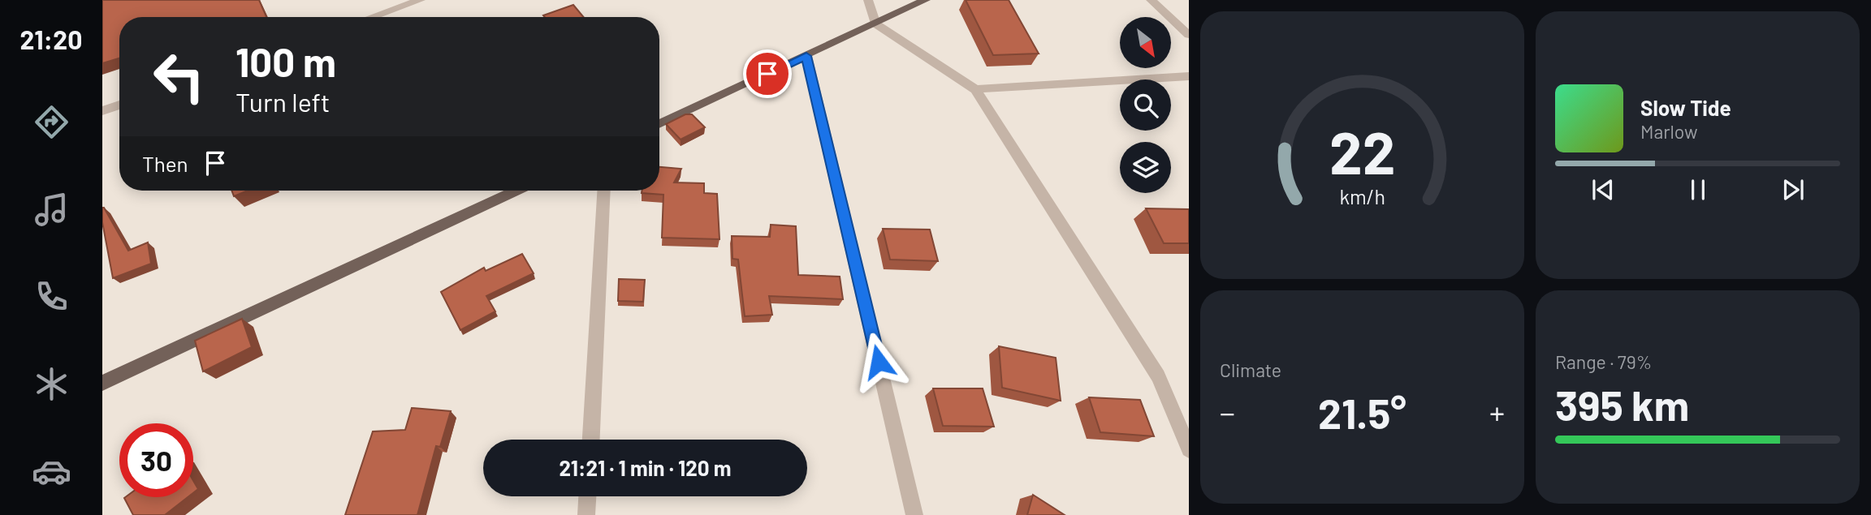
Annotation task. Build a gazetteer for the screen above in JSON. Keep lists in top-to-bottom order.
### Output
{
  "north": "bottom right",
  "page": {
    "tabs": "21:20",
    "turn": ["100 m", "Turn left"],
    "song": ["Slow Tide", "Marlow"],
    "then": "Then",
    "tile": [
      "Climate",
      ["Range · 79%", "395 km"]
    ],
    "heat": ["−", "21.5°", "+"],
    "limit": "30",
    "trip": "21:21 · 1 min · 120 m",
    "gauge": ["22", "km/h"]
  }
}
